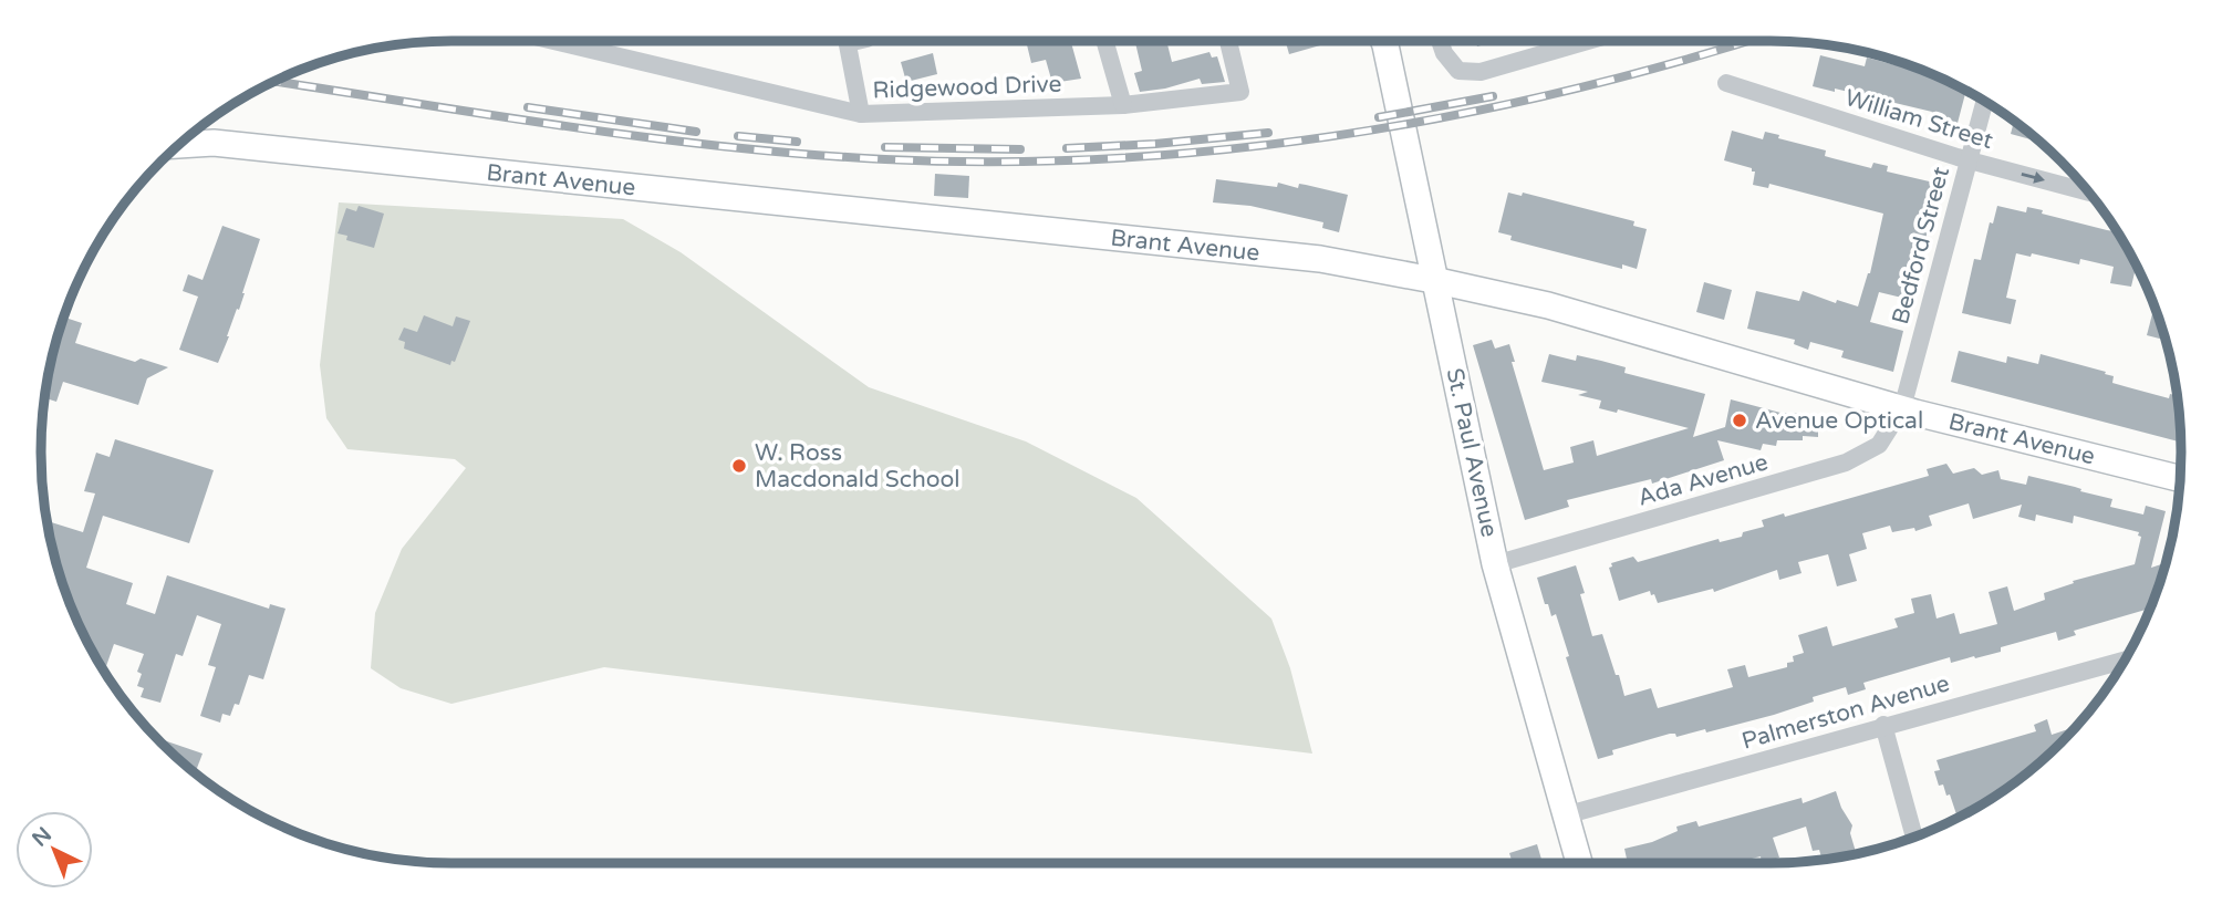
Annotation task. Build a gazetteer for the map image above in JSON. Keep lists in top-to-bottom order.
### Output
{
  "streets": {
    "main road": ["Brant Avenue", "St. Paul Avenue"],
    "street": [
      "Ridgewood Drive",
      "William Street",
      "Bedford Street",
      "Ada Avenue",
      "Palmerston Avenue"
    ]
  },
  "crossings": [
    ["William Street", "Bedford Street"],
    ["Brant Avenue", "Bedford Street"],
    ["Brant Avenue", "St. Paul Avenue"],
    ["Brant Avenue", "Ada Avenue"],
    ["Bedford Street", "Ada Avenue"],
    ["St. Paul Avenue", "Ada Avenue"],
    ["St. Paul Avenue", "Palmerston Avenue"]
  ],
  "places": ["Avenue Optical", "W. Ross Macdonald School"],
  "north": "top left"
}
